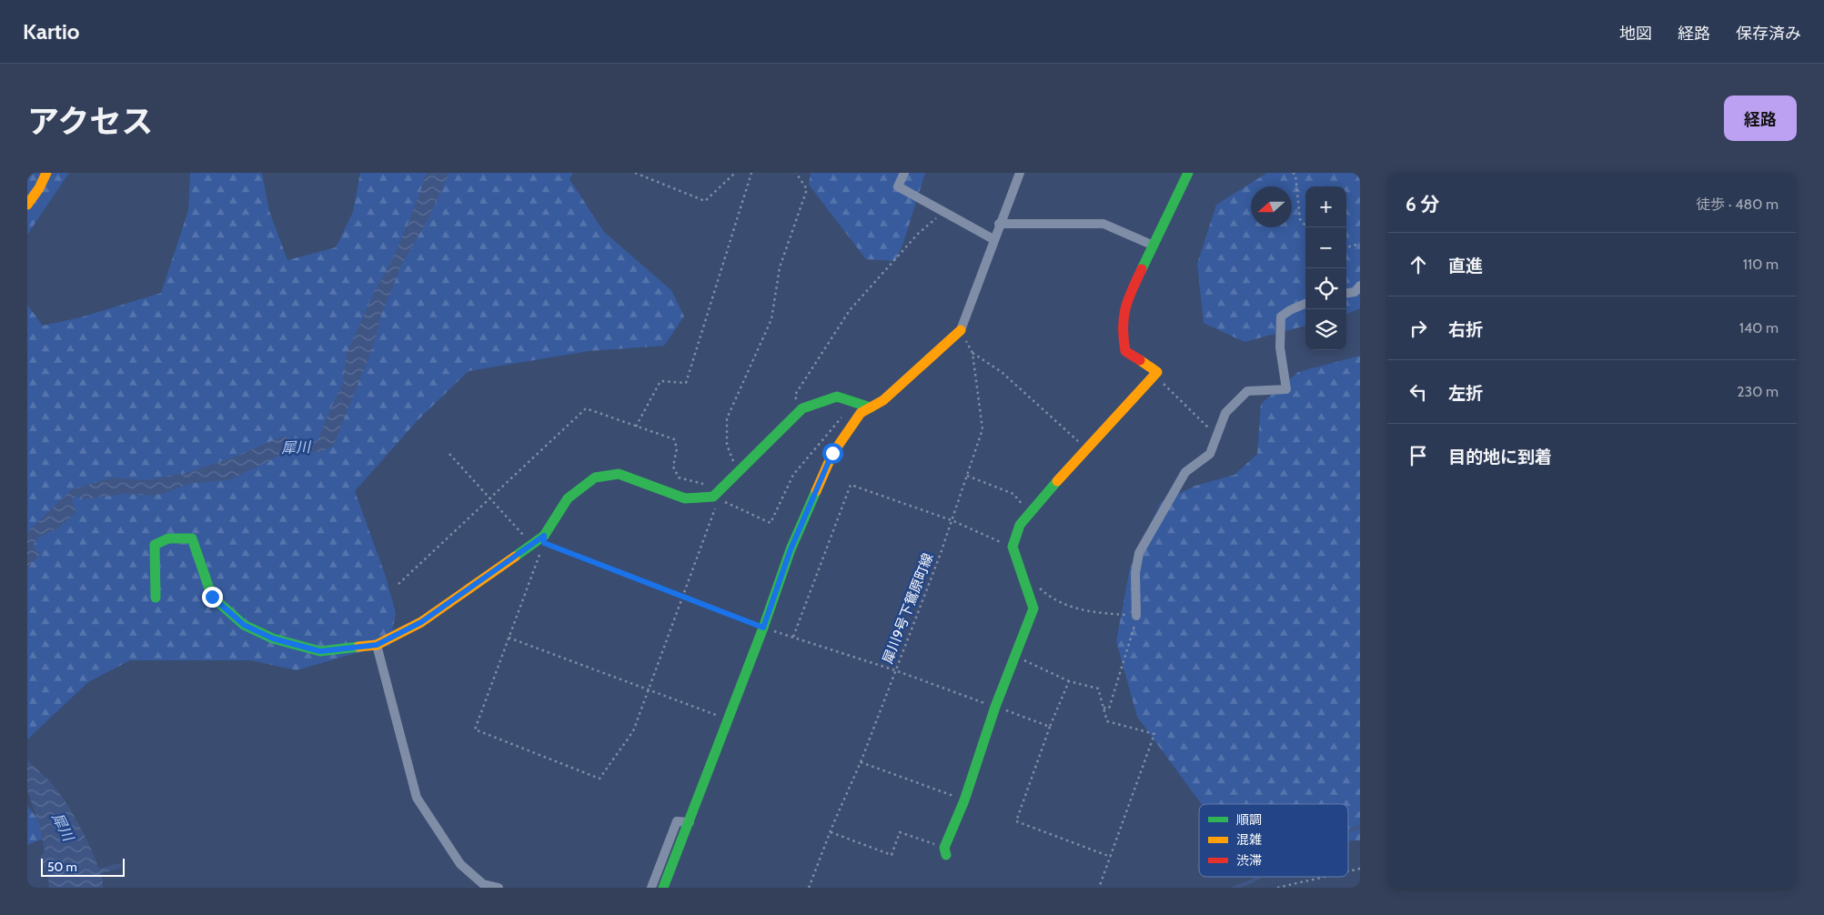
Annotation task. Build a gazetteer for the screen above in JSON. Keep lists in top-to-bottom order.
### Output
{
  "streets": {
    "path": ["犀川9号下鴛原町線"]
  },
  "water": ["犀川"],
  "legend": ["順調", "混雑", "渋滞"],
  "scale_bar": "50 m",
  "north": "left",
  "page": {
    "header": "Kartio",
    "nav": ["地図", "経路", "保存済み"],
    "title": "アクセス",
    "buttons": "経路",
    "heading": ["6 分", "徒歩 · 480 m"],
    "map_buttons": ["+", "−"],
    "list": [
      ["直進", "110 m"],
      ["右折", "140 m"],
      ["左折", "230 m"],
      "目的地に到着"
    ],
    "scale": "50 m"
  }
}
